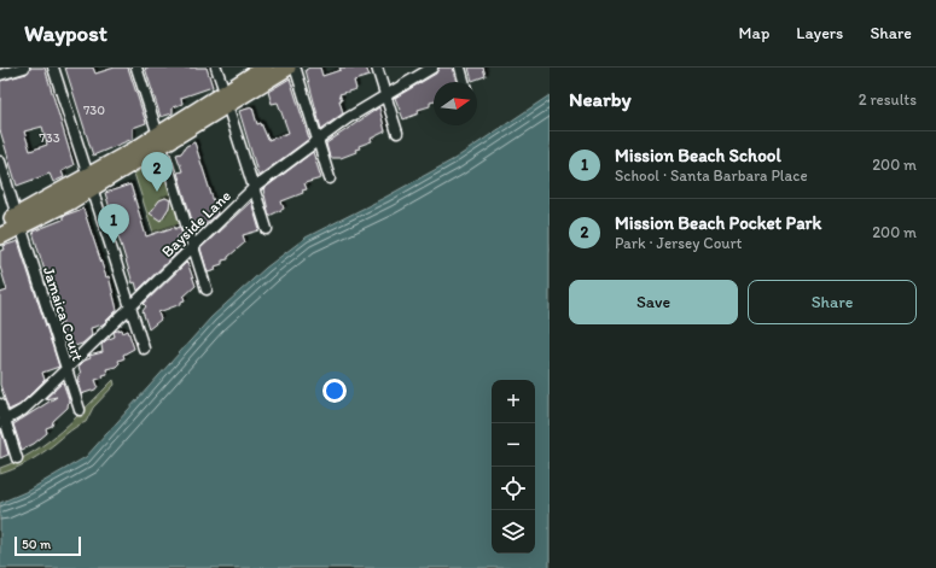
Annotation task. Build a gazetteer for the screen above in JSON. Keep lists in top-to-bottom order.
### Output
{
  "streets": {
    "street": ["Bayside Lane", "Jamaica Court"]
  },
  "crossings": [
    ["Bayside Lane", "Jamaica Court"]
  ],
  "house_numbers": ["730", "733"],
  "scale_bar": "50 m",
  "north": "right",
  "page": {
    "header": "Waypost",
    "nav": ["Map", "Layers", "Share"],
    "heading": ["Nearby", "2 results"],
    "list": [
      {
        "mark": "1",
        "name": "Mission Beach School",
        "note": "School · Santa Barbara Place",
        "value": "200 m"
      },
      {
        "mark": "2",
        "name": "Mission Beach Pocket Park",
        "note": "Park · Jersey Court",
        "value": "200 m"
      }
    ],
    "pins": ["2", "1"],
    "buttons": ["Save", "Share"],
    "map_buttons": ["+", "−"],
    "scale": "50 m"
  }
}
